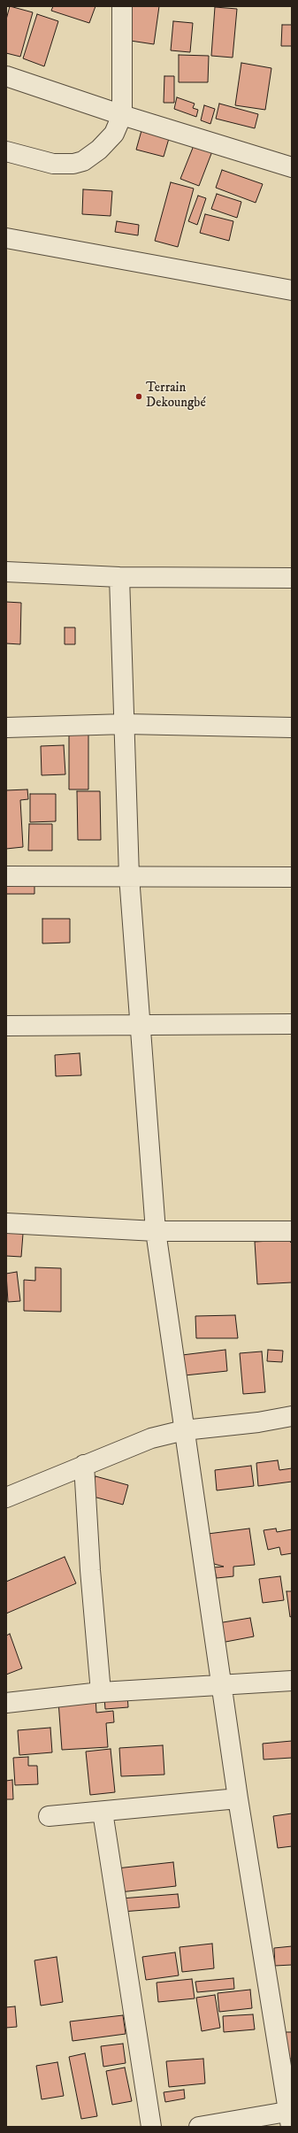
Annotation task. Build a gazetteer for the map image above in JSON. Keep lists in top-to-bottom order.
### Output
{
  "places": ["Terrain Dekoungbé"]
}
